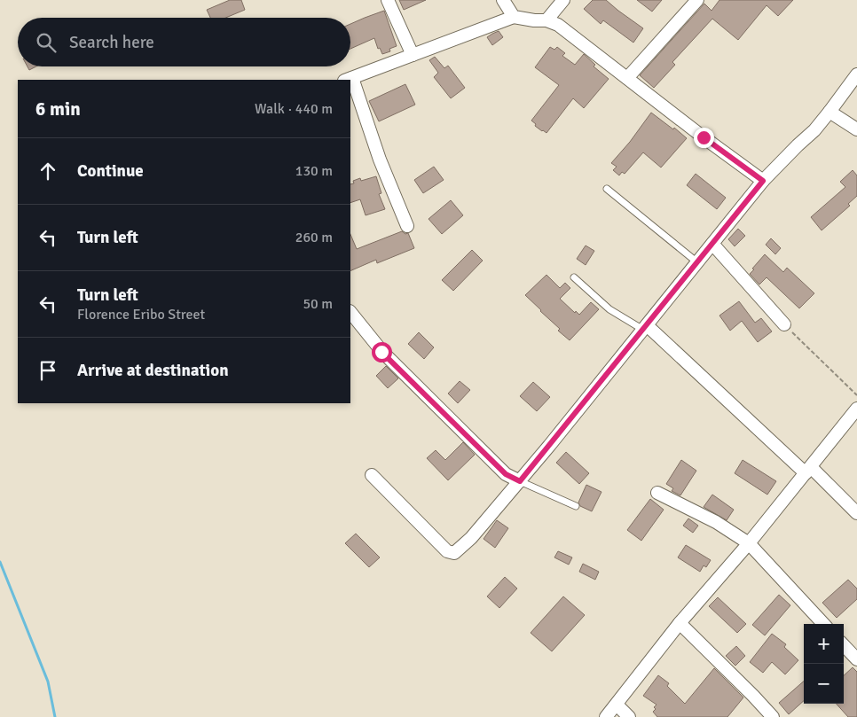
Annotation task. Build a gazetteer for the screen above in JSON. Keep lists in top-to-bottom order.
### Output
{
  "page": {
    "search": "Search here",
    "heading": ["6 min", "Walk · 440 m"],
    "list": [
      ["Continue", "130 m"],
      ["Turn left", "260 m"],
      ["Turn left", "Florence Eribo Street", "50 m"],
      "Arrive at destination"
    ],
    "map_buttons": ["+", "−"]
  }
}
